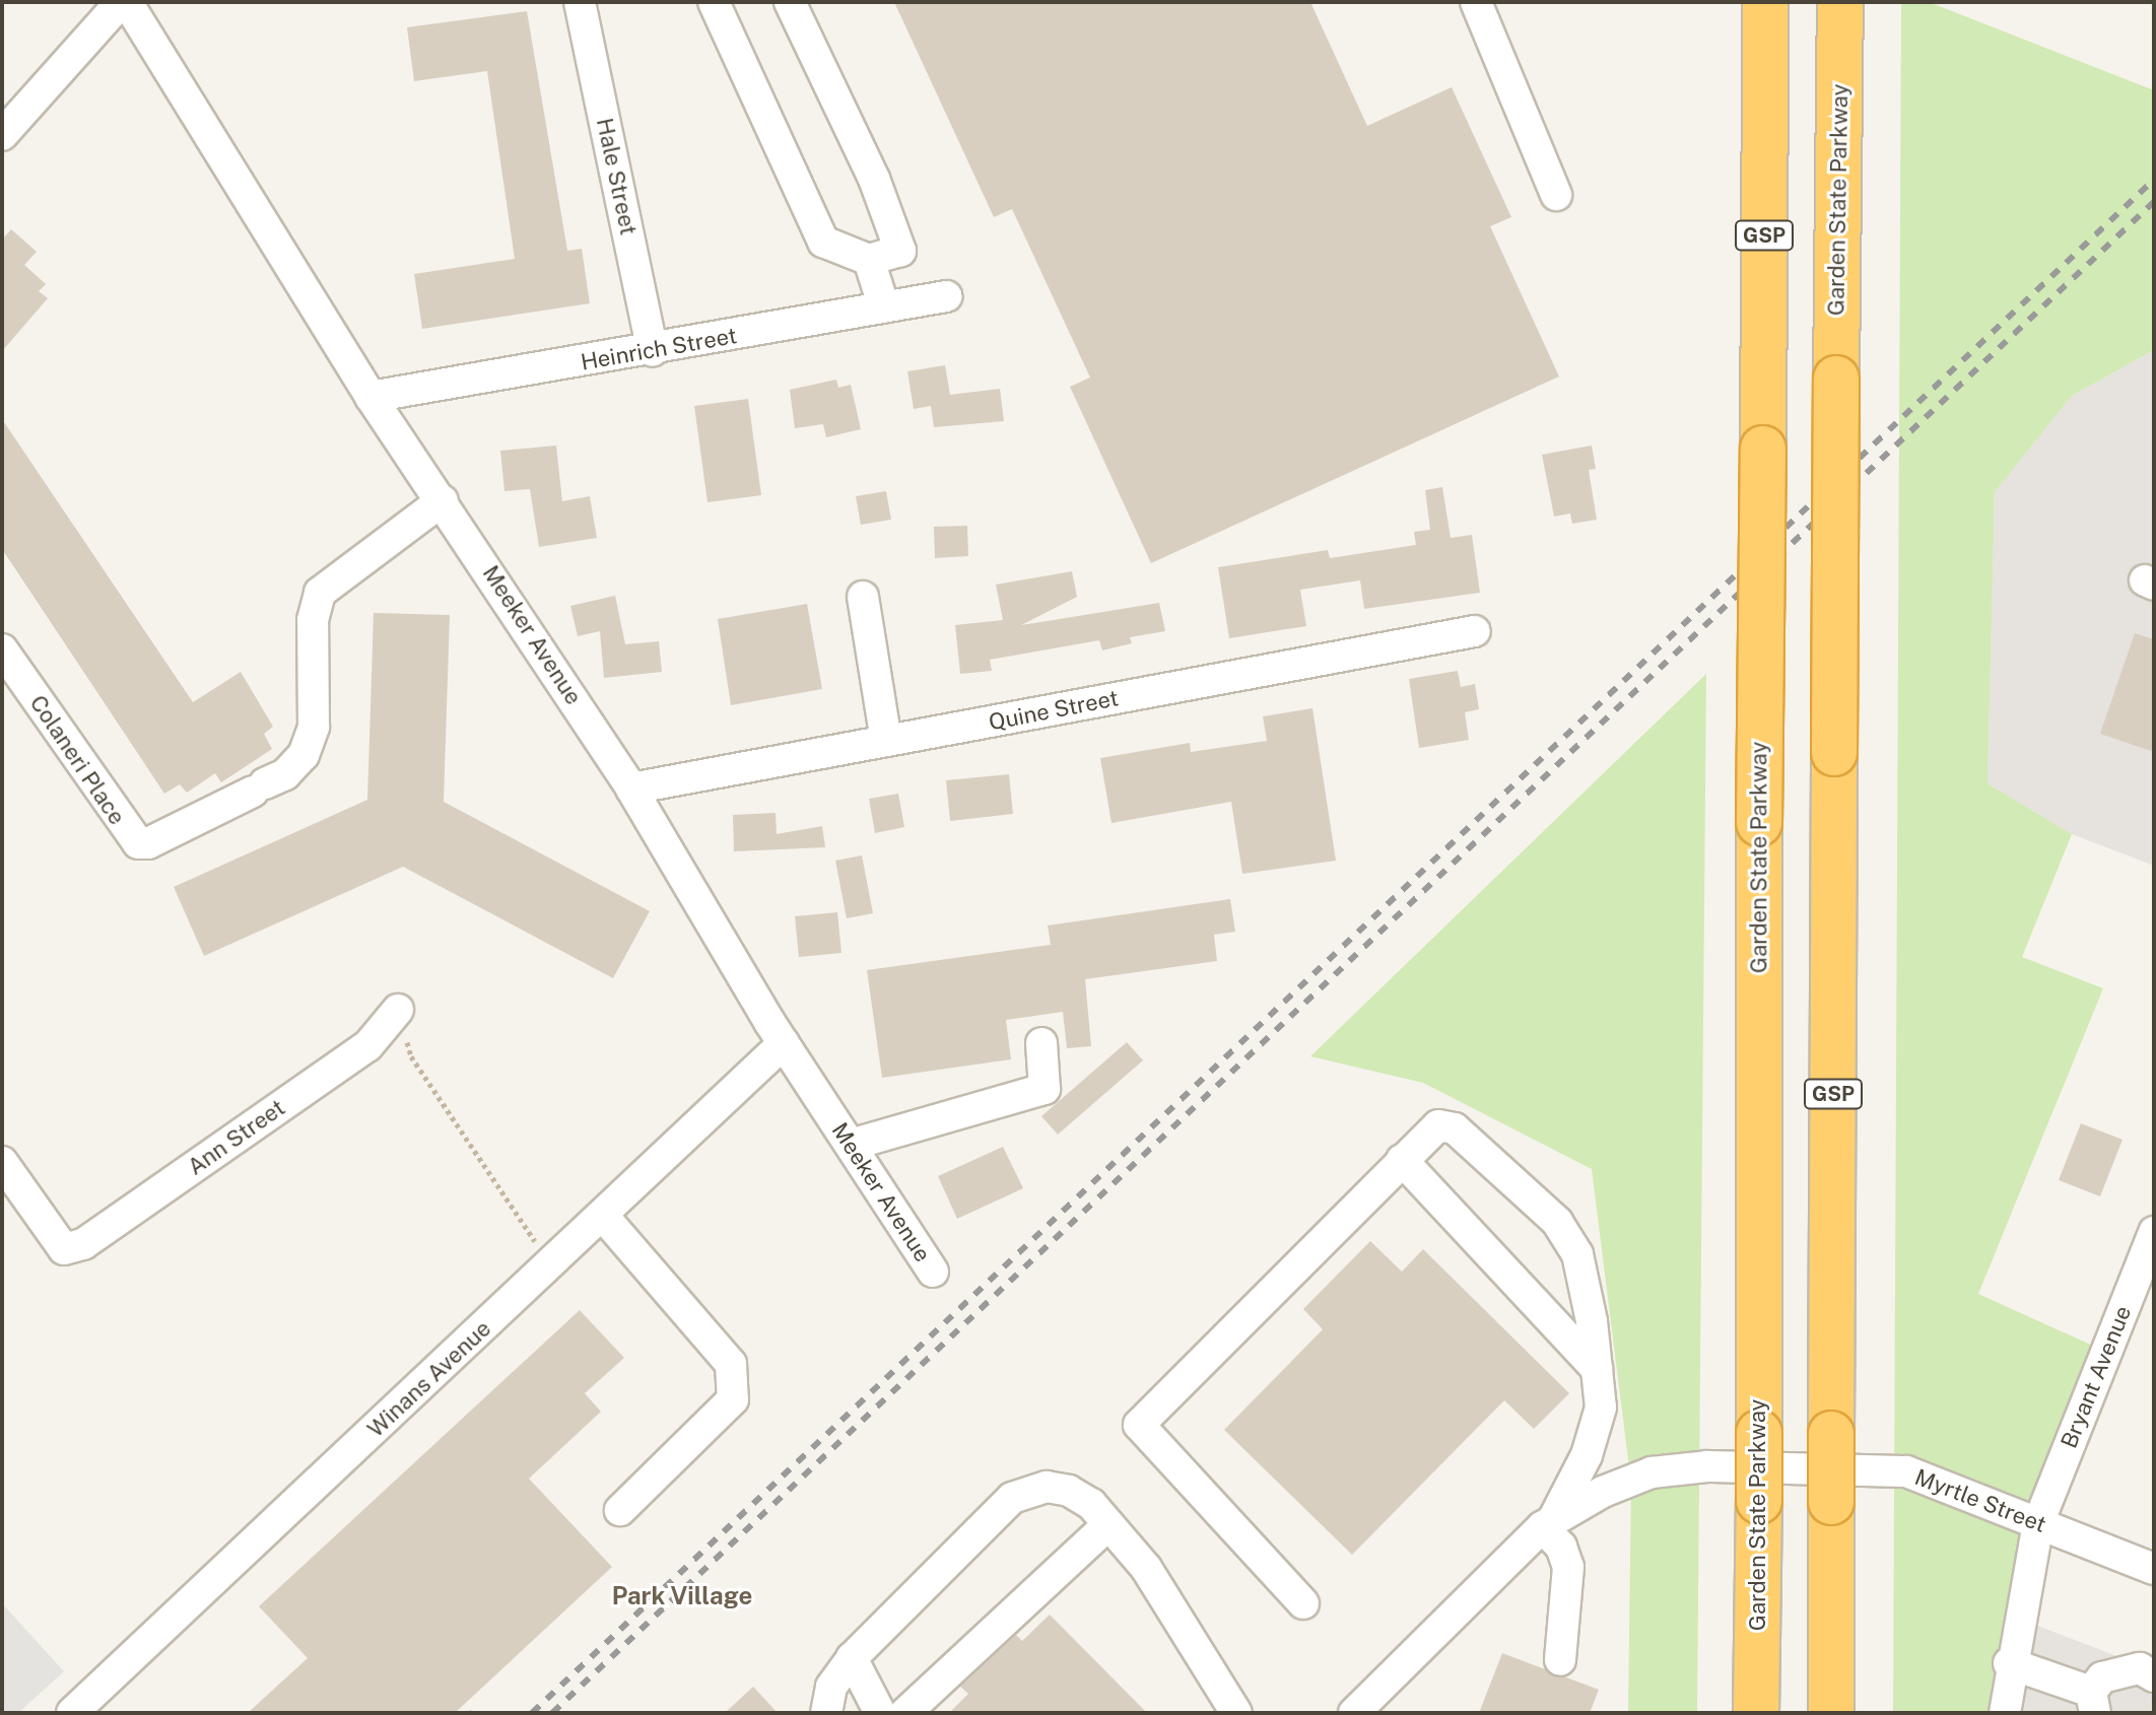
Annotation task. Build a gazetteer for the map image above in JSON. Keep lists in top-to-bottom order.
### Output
{
  "streets": {
    "highway": ["Garden State Parkway", "GSP"],
    "street": [
      "Hale Street",
      "Heinrich Street",
      "Meeker Avenue",
      "Quine Street",
      "Colaneri Place",
      "Ann Street",
      "Bryant Avenue",
      "Winans Avenue",
      "Myrtle Street"
    ]
  },
  "crossings": [
    ["Hale Street", "Heinrich Street"],
    ["Heinrich Street", "Meeker Avenue"],
    ["Meeker Avenue", "Quine Street"],
    ["Meeker Avenue", "Colaneri Place"],
    ["Meeker Avenue", "Winans Avenue"],
    ["Bryant Avenue", "Myrtle Street"]
  ],
  "districts": ["Park Village"]
}
